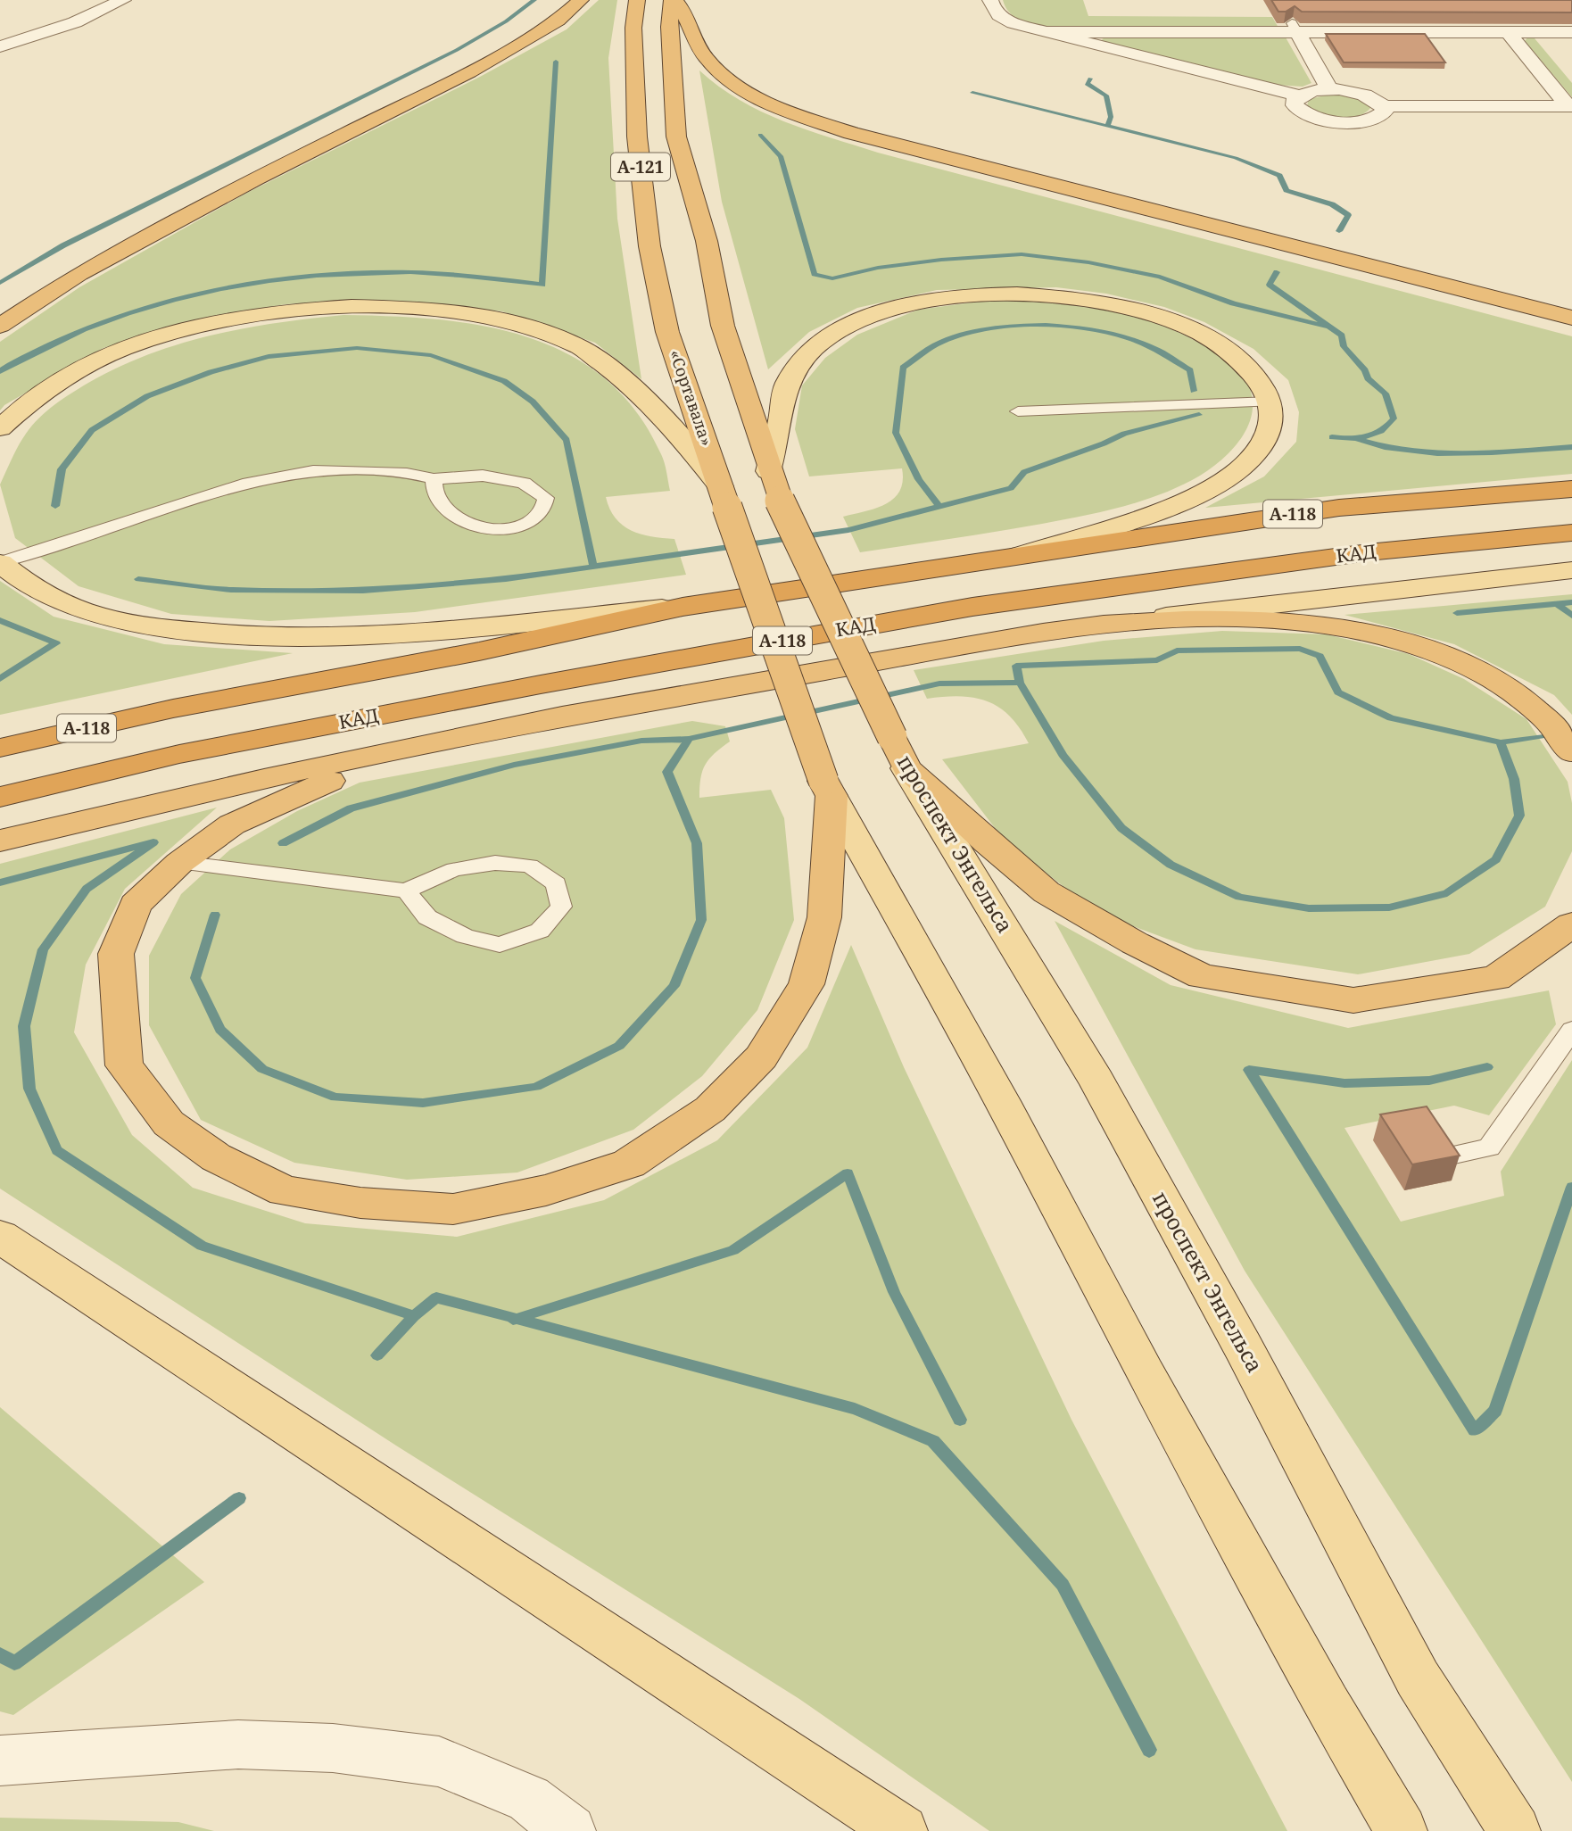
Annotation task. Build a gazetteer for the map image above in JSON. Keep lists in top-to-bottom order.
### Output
{
  "streets": {
    "highway": [
      "А-121",
      "«Сортавала»",
      "А-118",
      "КАД",
      "проспект Энгельса"
    ]
  },
  "crossings": [
    ["А-121", "проспект Энгельса"]
  ]
}
